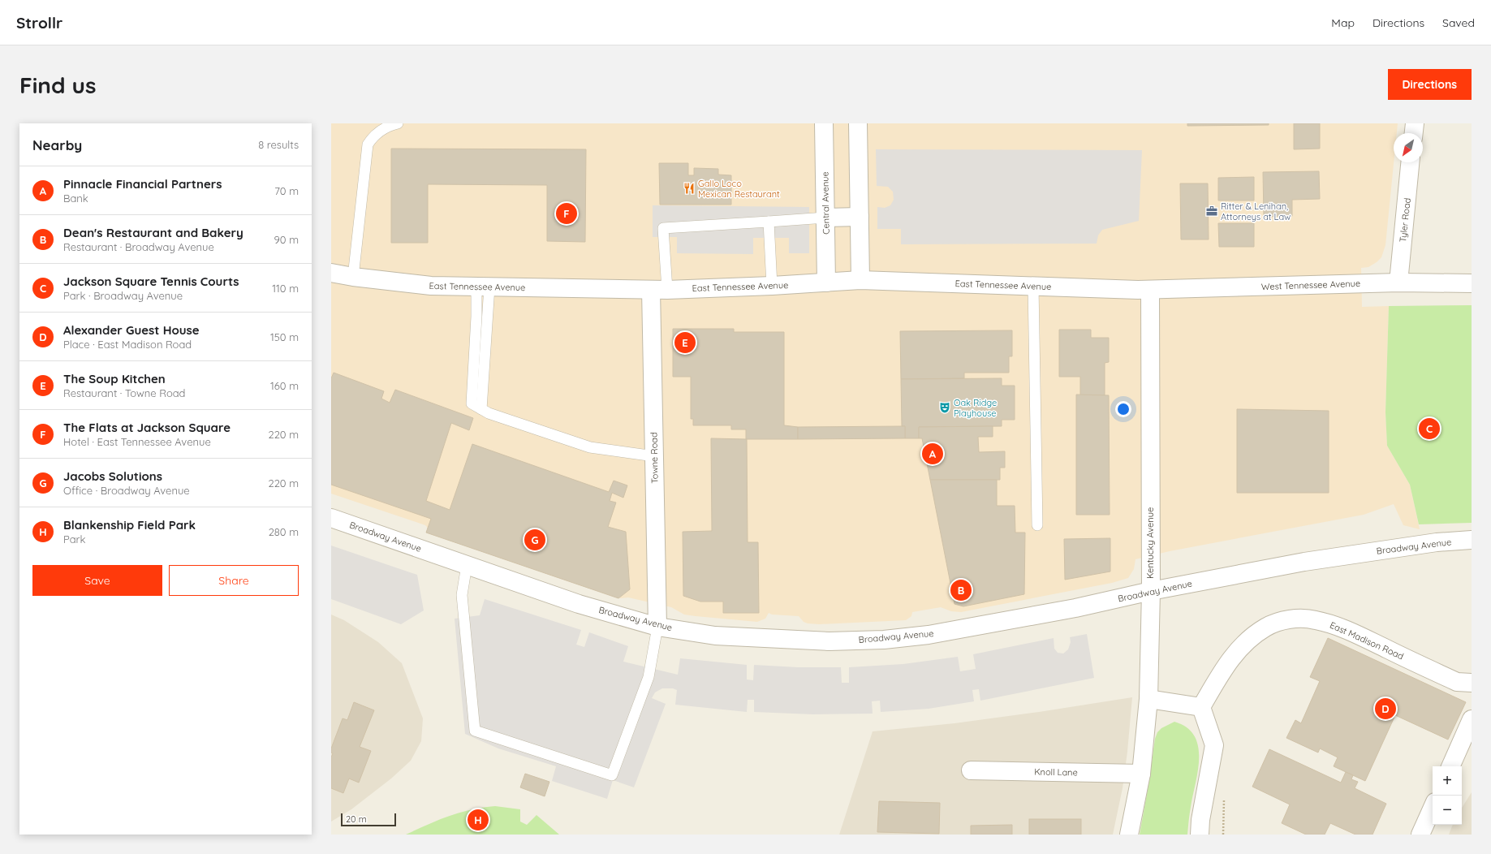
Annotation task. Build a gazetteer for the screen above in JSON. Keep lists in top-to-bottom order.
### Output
{
  "streets": {
    "street": [
      "Central Avenue",
      "Tyler Road",
      "East Tennessee Avenue",
      "West Tennessee Avenue",
      "Towne Road",
      "Broadway Avenue",
      "Kentucky Avenue",
      "East Madison Road",
      "Knoll Lane"
    ]
  },
  "crossings": [
    ["Central Avenue", "East Tennessee Avenue"],
    ["Tyler Road", "West Tennessee Avenue"],
    ["East Tennessee Avenue", "West Tennessee Avenue"],
    ["East Tennessee Avenue", "Towne Road"],
    ["East Tennessee Avenue", "Kentucky Avenue"],
    ["West Tennessee Avenue", "Kentucky Avenue"],
    ["Towne Road", "Broadway Avenue"],
    ["Broadway Avenue", "Kentucky Avenue"],
    ["Kentucky Avenue", "Knoll Lane"]
  ],
  "places": {
    "restaurant": ["Gallo Loco Mexican Restaurant"],
    "office": ["Ritter & Lenihan, Attorneys at Law"],
    "theatre": ["Oak Ridge Playhouse"]
  },
  "scale_bar": "20 m",
  "north": "bottom left",
  "page": {
    "header": "Strollr",
    "nav": ["Map", "Directions", "Saved"],
    "buttons": [
      "Directions",
      ["Save", "Share"]
    ],
    "title": "Find us",
    "heading": ["Nearby", "8 results"],
    "list": [
      {
        "mark": "A",
        "name": "Pinnacle Financial Partners",
        "note": "Bank",
        "value": "70 m"
      },
      {
        "mark": "B",
        "name": "Dean's Restaurant and Bakery",
        "note": "Restaurant · Broadway Avenue",
        "value": "90 m"
      },
      {
        "mark": "C",
        "name": "Jackson Square Tennis Courts",
        "note": "Park · Broadway Avenue",
        "value": "110 m"
      },
      {
        "mark": "D",
        "name": "Alexander Guest House",
        "note": "Place · East Madison Road",
        "value": "150 m"
      },
      {
        "mark": "E",
        "name": "The Soup Kitchen",
        "note": "Restaurant · Towne Road",
        "value": "160 m"
      },
      {
        "mark": "F",
        "name": "The Flats at Jackson Square",
        "note": "Hotel · East Tennessee Avenue",
        "value": "220 m"
      },
      {
        "mark": "G",
        "name": "Jacobs Solutions",
        "note": "Office · Broadway Avenue",
        "value": "220 m"
      },
      {
        "mark": "H",
        "name": "Blankenship Field Park",
        "note": "Park",
        "value": "280 m"
      }
    ],
    "pins": [
      "F",
      "E",
      "C",
      "A",
      "G",
      "B",
      "D",
      "H"
    ],
    "map_buttons": ["+", "−"],
    "scale": "20 m"
  }
}
